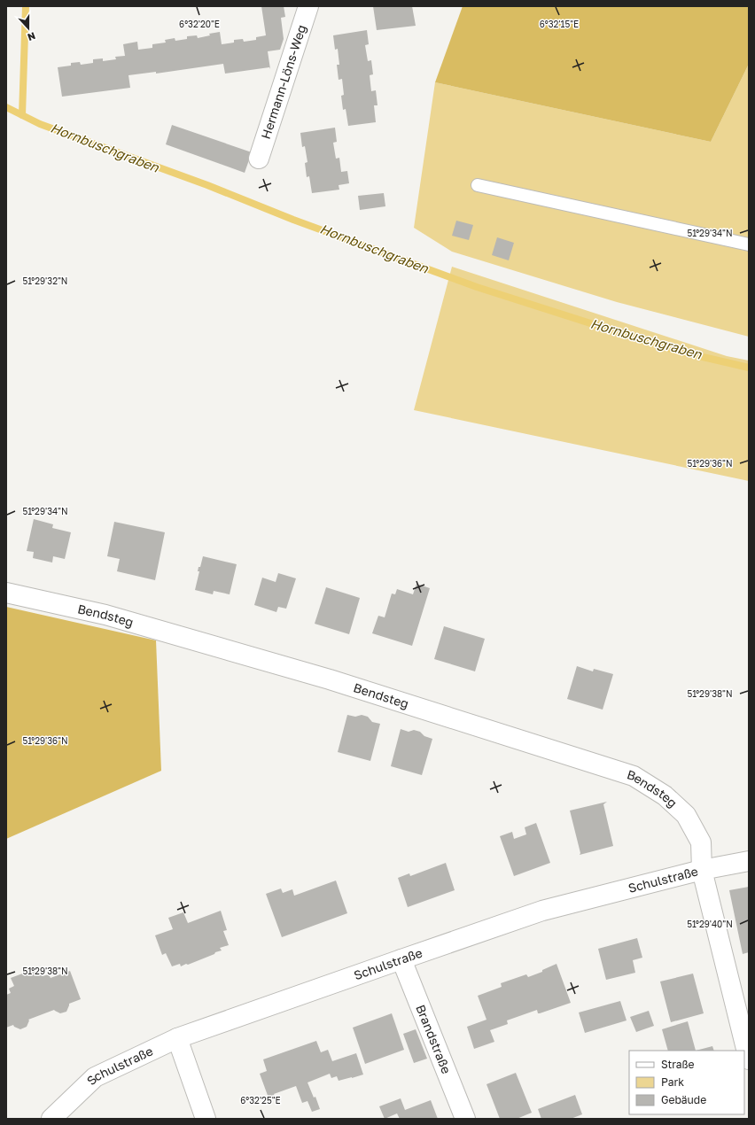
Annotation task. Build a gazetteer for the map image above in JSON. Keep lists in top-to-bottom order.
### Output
{
  "streets": {
    "street": [
      "Hermann-Löns-Weg",
      "Bendsteg",
      "Schulstraße",
      "Brandstraße"
    ]
  },
  "crossings": [
    ["Bendsteg", "Schulstraße"],
    ["Schulstraße", "Brandstraße"]
  ],
  "water": ["Hornbuschgraben"],
  "legend": ["Straße", "Park", "Gebäude"],
  "north": "bottom",
  "coordinates": [
    "6°32'20\"E",
    "6°32'15\"E",
    "51°29'34\"N",
    "51°29'32\"N",
    "51°29'36\"N",
    "51°29'38\"N",
    "51°29'40\"N",
    "6°32'25\"E"
  ]
}
